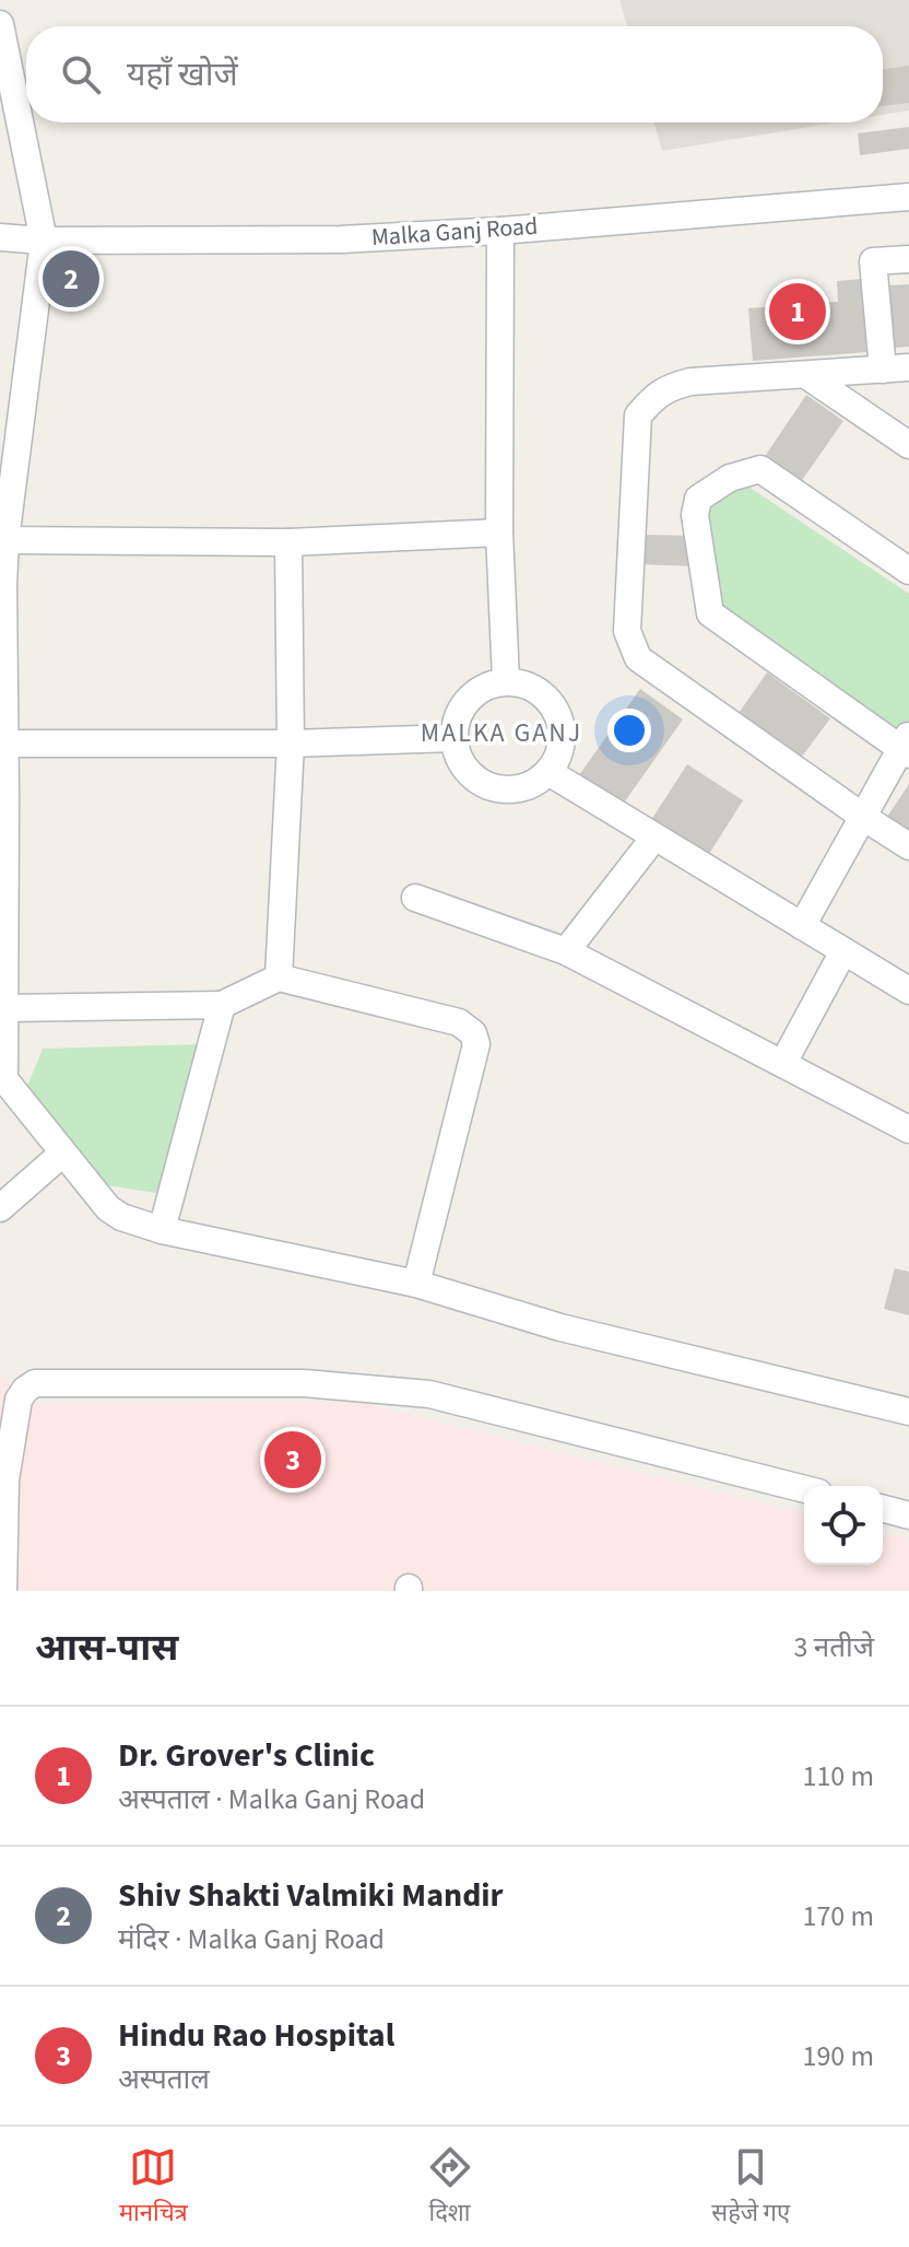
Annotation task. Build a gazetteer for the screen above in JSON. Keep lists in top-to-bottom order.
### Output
{
  "streets": {
    "street": ["Malka Ganj Road"]
  },
  "districts": ["MALKA GANJ"],
  "page": {
    "search": "यहाँ खोजें",
    "pins": ["2", "1", "3"],
    "heading": ["आस-पास", "3 नतीजे"],
    "list": [
      {
        "mark": "1",
        "name": "Dr. Grover's Clinic",
        "note": "अस्पताल · Malka Ganj Road",
        "value": "110 m"
      },
      {
        "mark": "2",
        "name": "Shiv Shakti Valmiki Mandir",
        "note": "मंदिर · Malka Ganj Road",
        "value": "170 m"
      },
      {
        "mark": "3",
        "name": "Hindu Rao Hospital",
        "note": "अस्पताल",
        "value": "190 m"
      }
    ],
    "nav": ["मानचित्र", "दिशा", "सहेजे गए"]
  }
}
